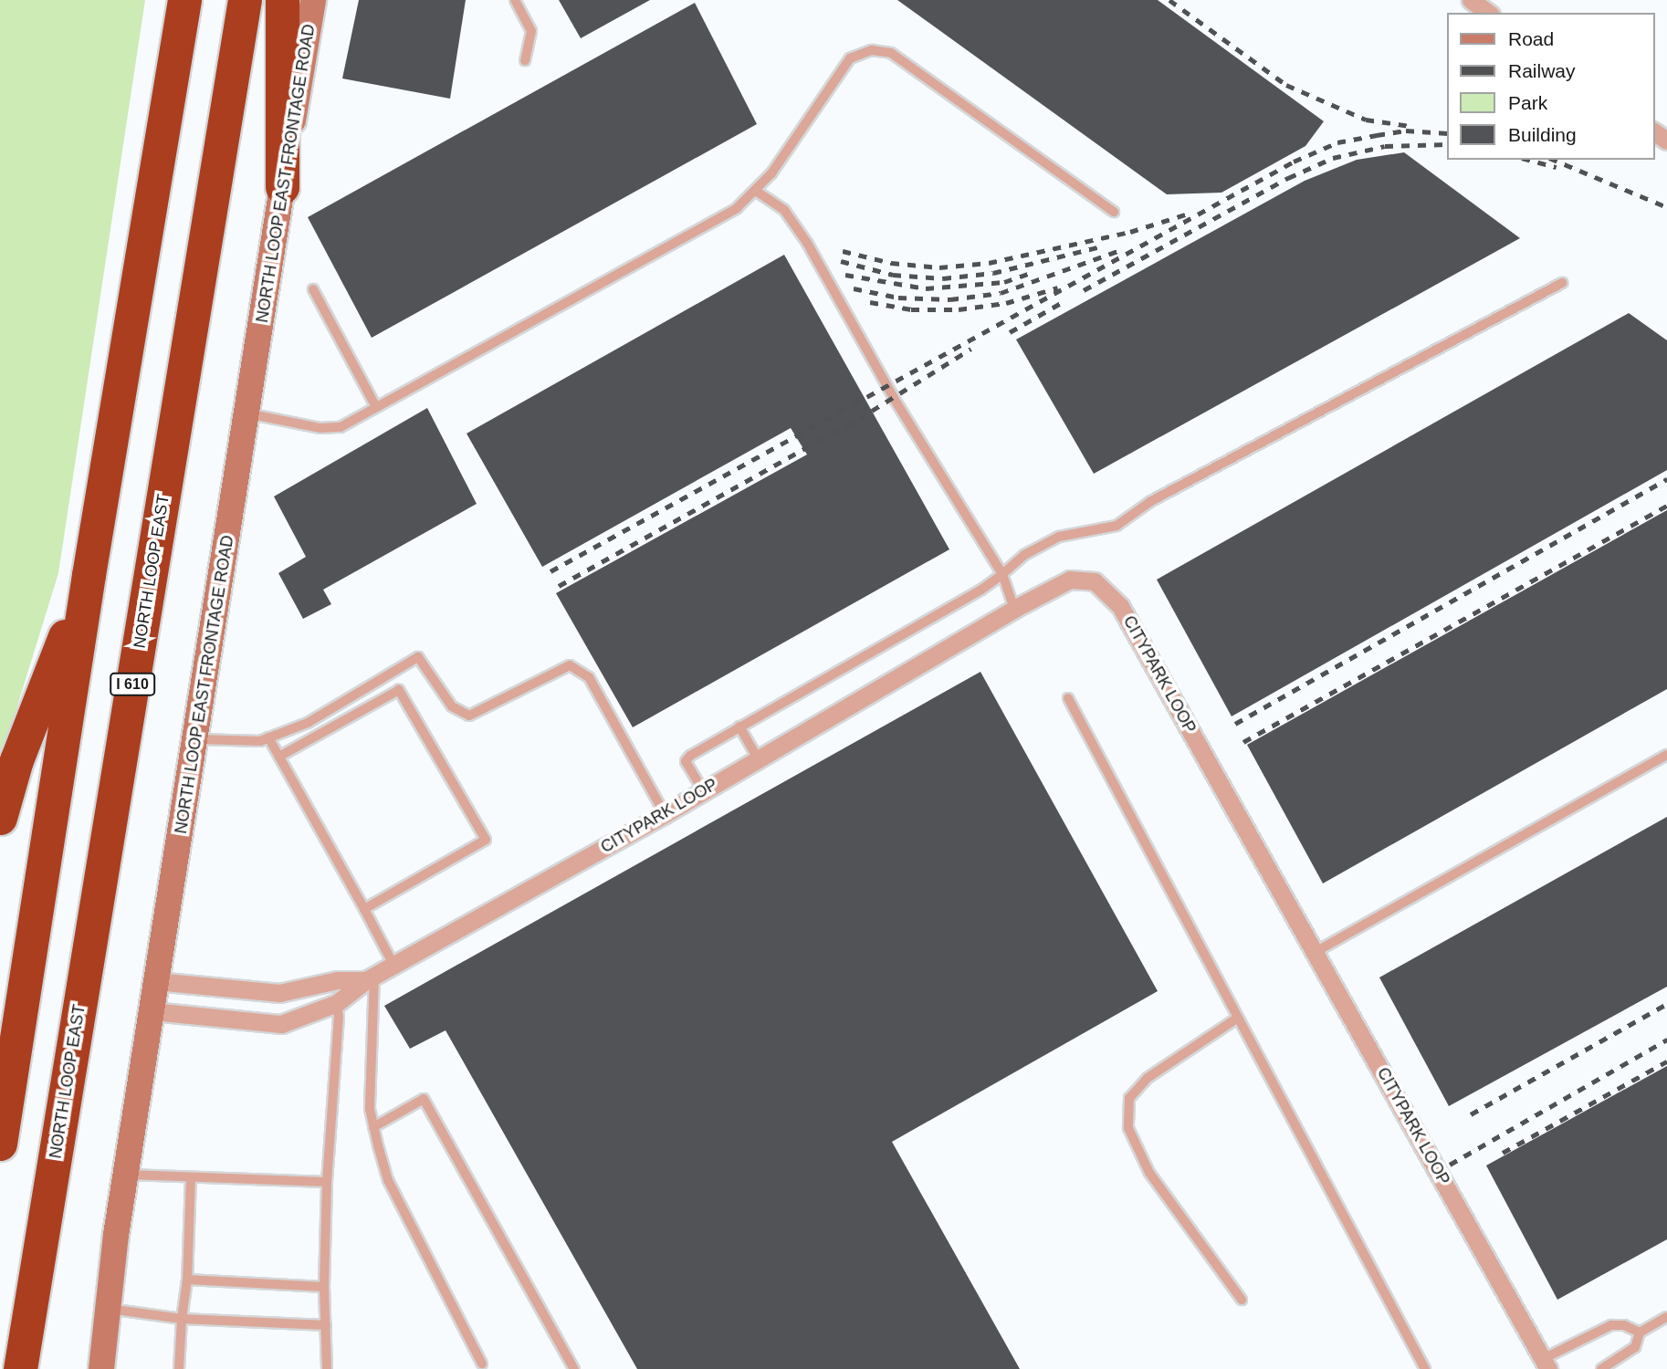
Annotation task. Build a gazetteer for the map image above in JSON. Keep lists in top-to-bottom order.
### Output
{
  "streets": {
    "highway": ["NORTH LOOP EAST", "I 610"],
    "main road": ["NORTH LOOP EAST FRONTAGE ROAD"],
    "street": ["CITYPARK LOOP"]
  },
  "crossings": [
    ["NORTH LOOP EAST FRONTAGE ROAD", "CITYPARK LOOP"]
  ],
  "legend": [
    "Road",
    "Railway",
    "Park",
    "Building"
  ]
}
